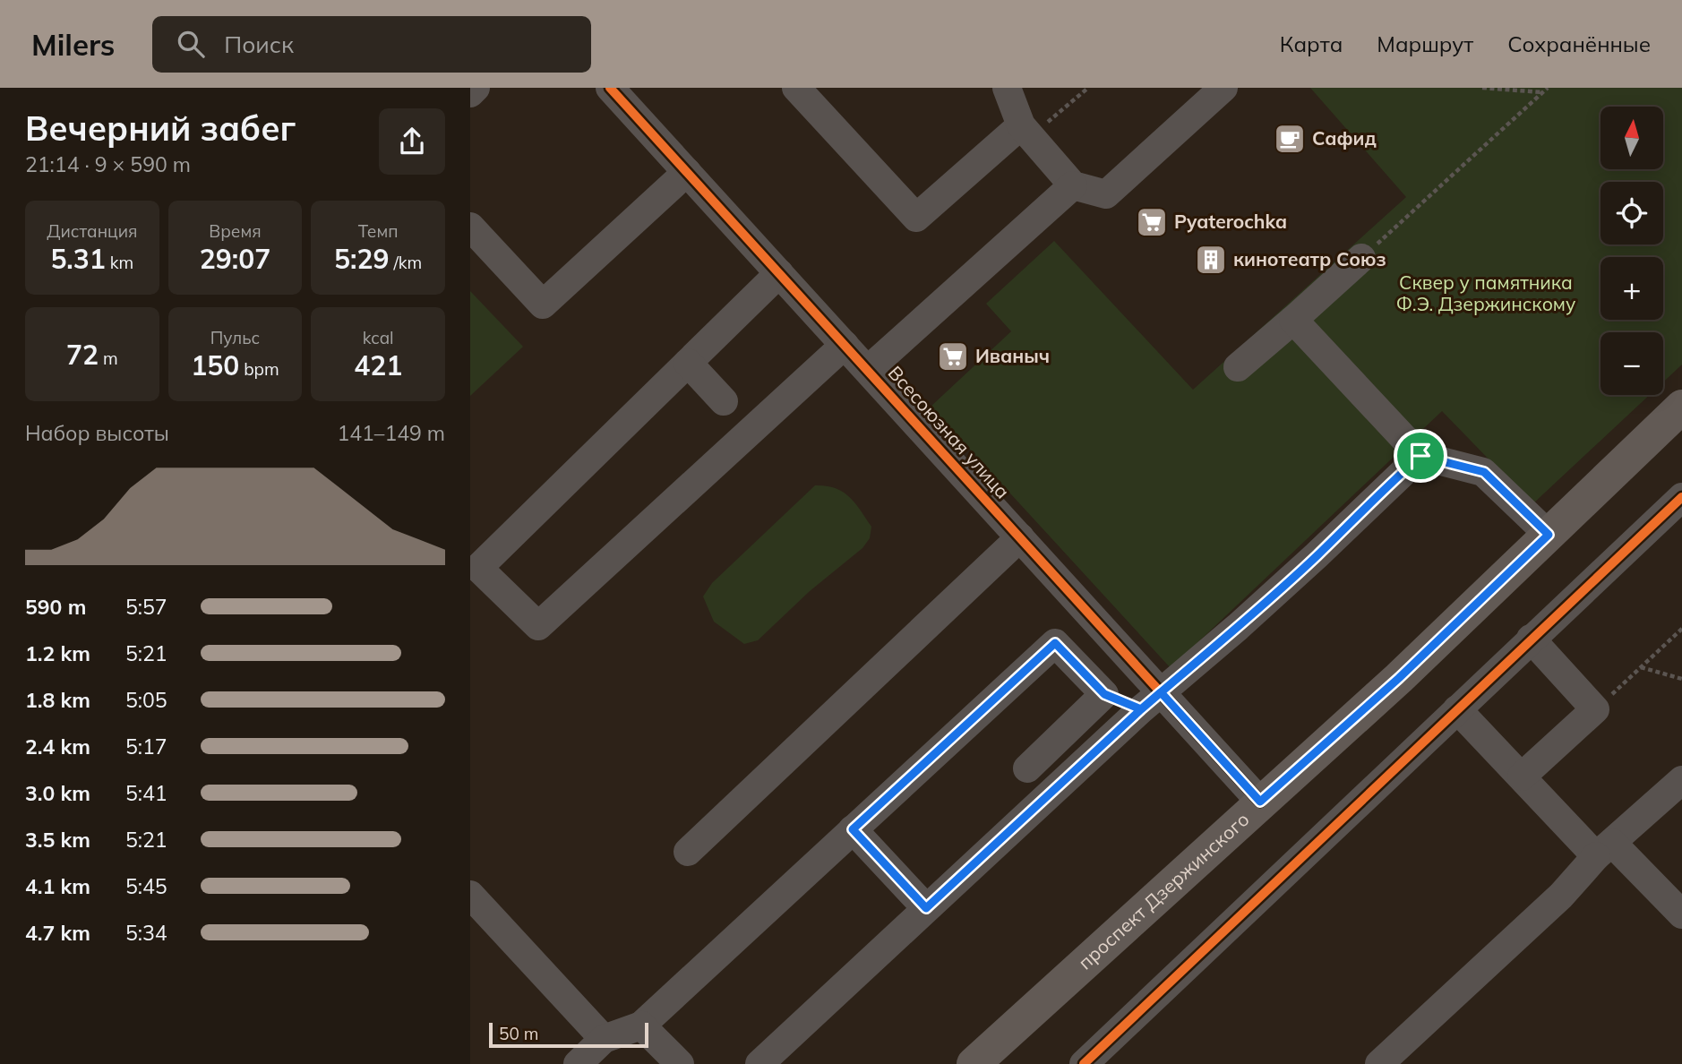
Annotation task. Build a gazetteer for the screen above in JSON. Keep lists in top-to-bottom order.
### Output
{
  "streets": {
    "main road": ["проспект Дзержинского"],
    "street": ["Всесоюзная улица"]
  },
  "crossings": [
    ["Всесоюзная улица", "проспект Дзержинского"]
  ],
  "parks": ["Сквер у памятника Ф.Э. Дзержинскому"],
  "places": {
    "cafe": ["Сафид"],
    "supermarket": ["Pyaterochka", "Иваныч"],
    "building": ["кинотеатр Союз"]
  },
  "scale_bar": "50 m",
  "north": "top",
  "page": {
    "header": "Milers",
    "search": "Поиск",
    "nav": ["Карта", "Маршрут", "Сохранённые"],
    "heading": ["Вечерний забег", "21:14 · 9 × 590 m"],
    "map_buttons": ["+", "−"],
    "stats": [
      ["Дистанция", "5.31 km"],
      ["Время", "29:07"],
      ["Темп", "5:29 /km"],
      ["72 m"],
      ["Пульс", "150 bpm"],
      ["kcal", "421"]
    ],
    "chart": ["Набор высоты", "141–149 m"],
    "list": [
      {
        "name": "590 m",
        "note": "5:57"
      },
      {
        "name": "1.2 km",
        "note": "5:21"
      },
      {
        "name": "1.8 km",
        "note": "5:05"
      },
      {
        "name": "2.4 km",
        "note": "5:17"
      },
      {
        "name": "3.0 km",
        "note": "5:41"
      },
      {
        "name": "3.5 km",
        "note": "5:21"
      },
      {
        "name": "4.1 km",
        "note": "5:45"
      },
      {
        "name": "4.7 km",
        "note": "5:34"
      }
    ],
    "scale": "50 m"
  }
}
